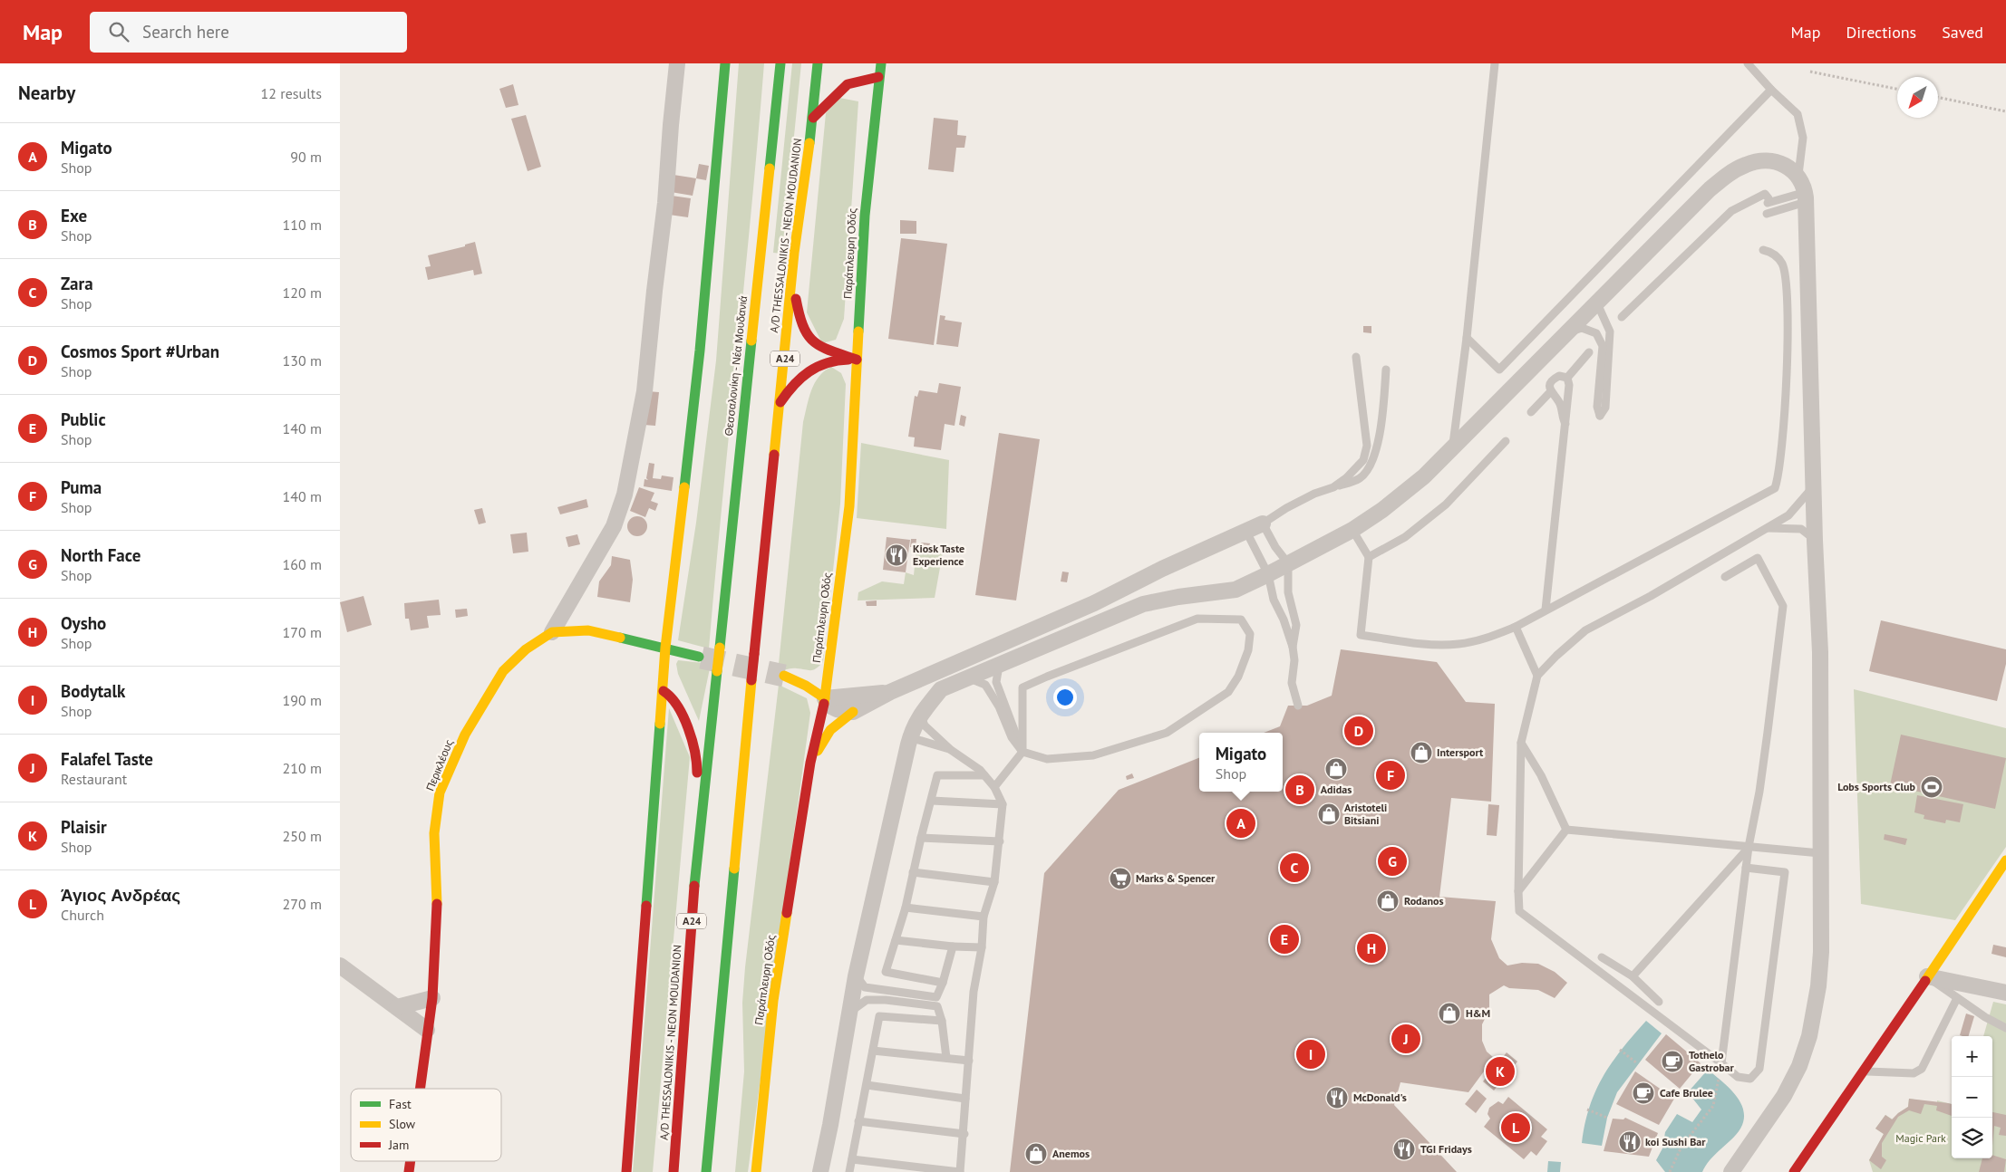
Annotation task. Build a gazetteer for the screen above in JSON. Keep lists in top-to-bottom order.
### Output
{
  "streets": {
    "main road": [
      "A/D THESSALONIKIS - NEON MOUDANION",
      "Παράπλευρη Οδός",
      "Α24",
      "Θεσσαλονίκη - Νέα Μουδανιά",
      "Περικλέους"
    ]
  },
  "crossings": [
    ["A/D THESSALONIKIS - NEON MOUDANION", "Α24"],
    ["A/D THESSALONIKIS - NEON MOUDANION", "Θεσσαλονίκη - Νέα Μουδανιά"]
  ],
  "parks": ["Magic Park"],
  "places": {
    "restaurant": [
      "Kiosk Taste Experience",
      "McDonald's",
      "koi Sushi Bar",
      "TGI Fridays"
    ],
    "shop": [
      "Intersport",
      "Adidas",
      "Aristoteli Bitsiani",
      "Rodanos",
      "H&M",
      "Anemos"
    ],
    "sports": ["Lobs Sports Club"],
    "supermarket": ["Marks & Spencer"],
    "cafe": ["Tothelo Gastrobar", "Cafe Brulee"]
  },
  "legend": ["Fast", "Slow", "Jam"],
  "north": "bottom left",
  "page": {
    "header": "Map",
    "search": "Search here",
    "nav": ["Map", "Directions", "Saved"],
    "heading": ["Nearby", "12 results"],
    "list": [
      {
        "mark": "A",
        "name": "Migato",
        "note": "Shop",
        "value": "90 m"
      },
      {
        "mark": "B",
        "name": "Exe",
        "note": "Shop",
        "value": "110 m"
      },
      {
        "mark": "C",
        "name": "Zara",
        "note": "Shop",
        "value": "120 m"
      },
      {
        "mark": "D",
        "name": "Cosmos Sport #Urban",
        "note": "Shop",
        "value": "130 m"
      },
      {
        "mark": "E",
        "name": "Public",
        "note": "Shop",
        "value": "140 m"
      },
      {
        "mark": "F",
        "name": "Puma",
        "note": "Shop",
        "value": "140 m"
      },
      {
        "mark": "G",
        "name": "North Face",
        "note": "Shop",
        "value": "160 m"
      },
      {
        "mark": "H",
        "name": "Oysho",
        "note": "Shop",
        "value": "170 m"
      },
      {
        "mark": "I",
        "name": "Bodytalk",
        "note": "Shop",
        "value": "190 m"
      },
      {
        "mark": "J",
        "name": "Falafel Taste",
        "note": "Restaurant",
        "value": "210 m"
      },
      {
        "mark": "K",
        "name": "Plaisir",
        "note": "Shop",
        "value": "250 m"
      },
      {
        "mark": "L",
        "name": "Άγιος Ανδρέας",
        "note": "Church",
        "value": "270 m"
      }
    ],
    "pins": [
      "D",
      "F",
      "B",
      "A",
      "G",
      "C",
      "E",
      "H",
      "J",
      "I",
      "K",
      "L"
    ],
    "popup": ["Migato", "Shop"],
    "map_buttons": ["+", "−"]
  }
}
